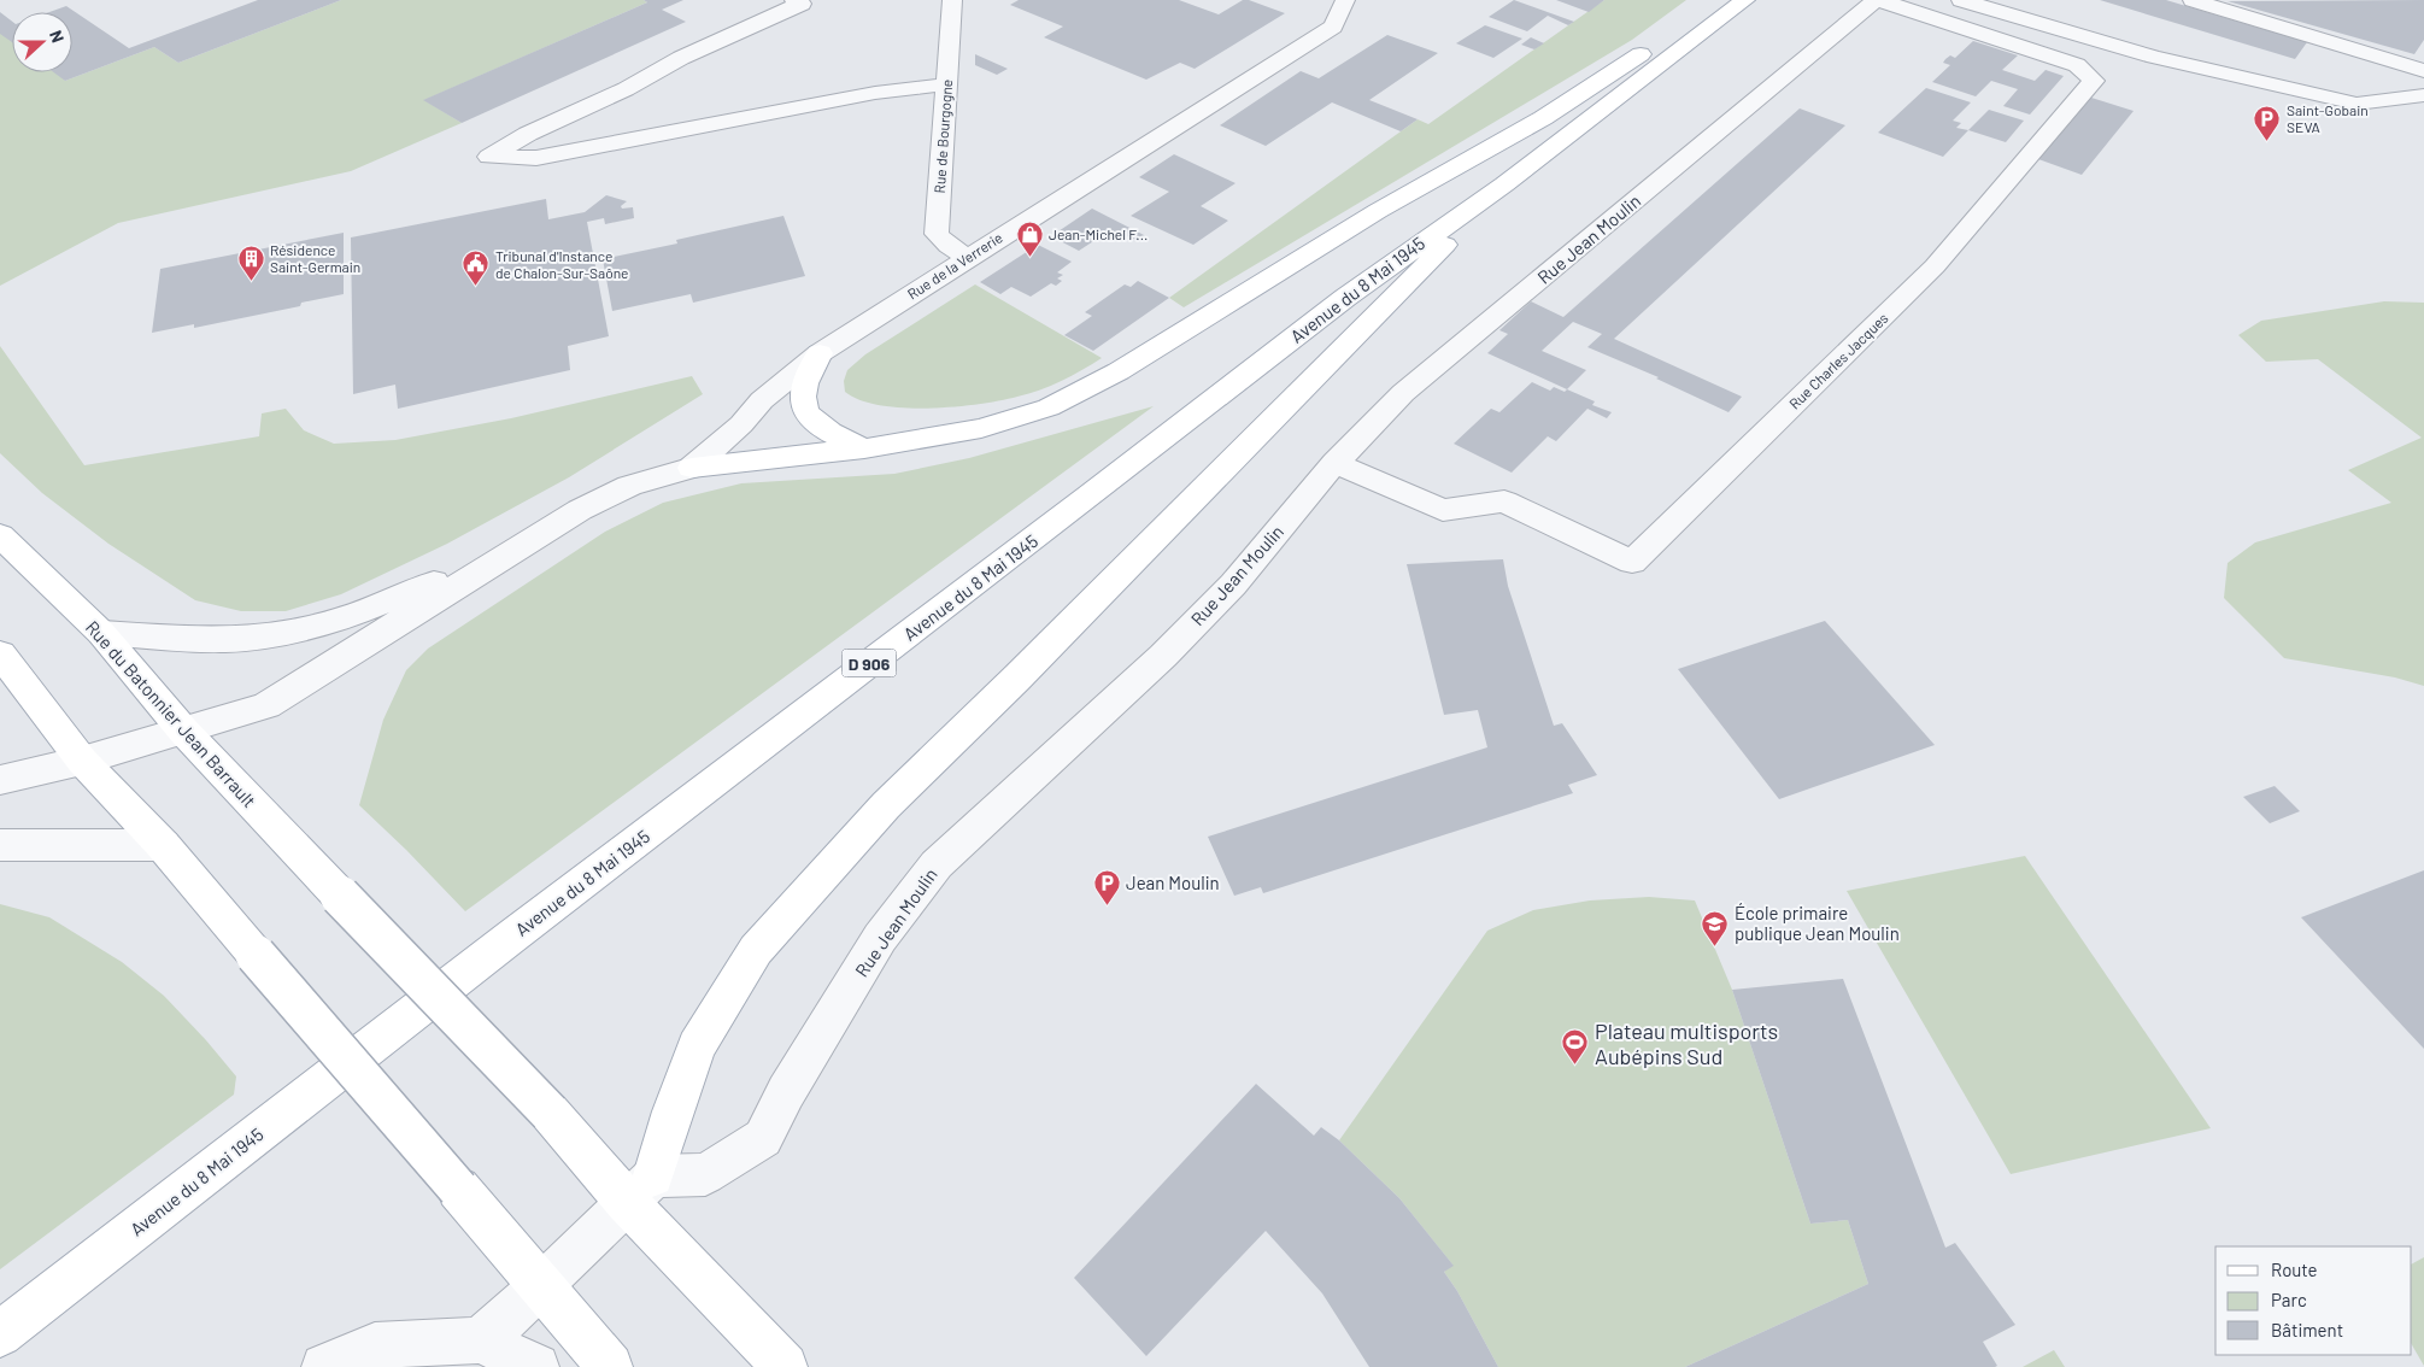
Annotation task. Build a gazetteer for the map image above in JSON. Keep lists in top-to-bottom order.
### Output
{
  "streets": {
    "main road": ["Avenue du 8 Mai 1945", "D 906", "Rue du Batonnier Jean Barrault"],
    "street": [
      "Rue de Bourgogne",
      "Rue Jean Moulin",
      "Rue de la Verrerie",
      "Rue Charles Jacques"
    ]
  },
  "crossings": [
    ["Rue de Bourgogne", "Rue de la Verrerie"],
    ["Rue Jean Moulin", "Rue Charles Jacques"],
    ["Rue Jean Moulin", "Rue du Batonnier Jean Barrault"]
  ],
  "places": {
    "parking": ["Saint-Gobain SEVA", "Jean Moulin"],
    "shop": ["Jean-Michel F..."],
    "building": ["Résidence Saint-Germain"],
    "public building": ["Tribunal d'Instance de Chalon-Sur-Saône"],
    "school or university": ["École primaire publique Jean Moulin"],
    "sports": ["Plateau multisports Aubépins Sud"]
  },
  "legend": ["Route", "Parc", "Bâtiment"],
  "north": "right"
}
